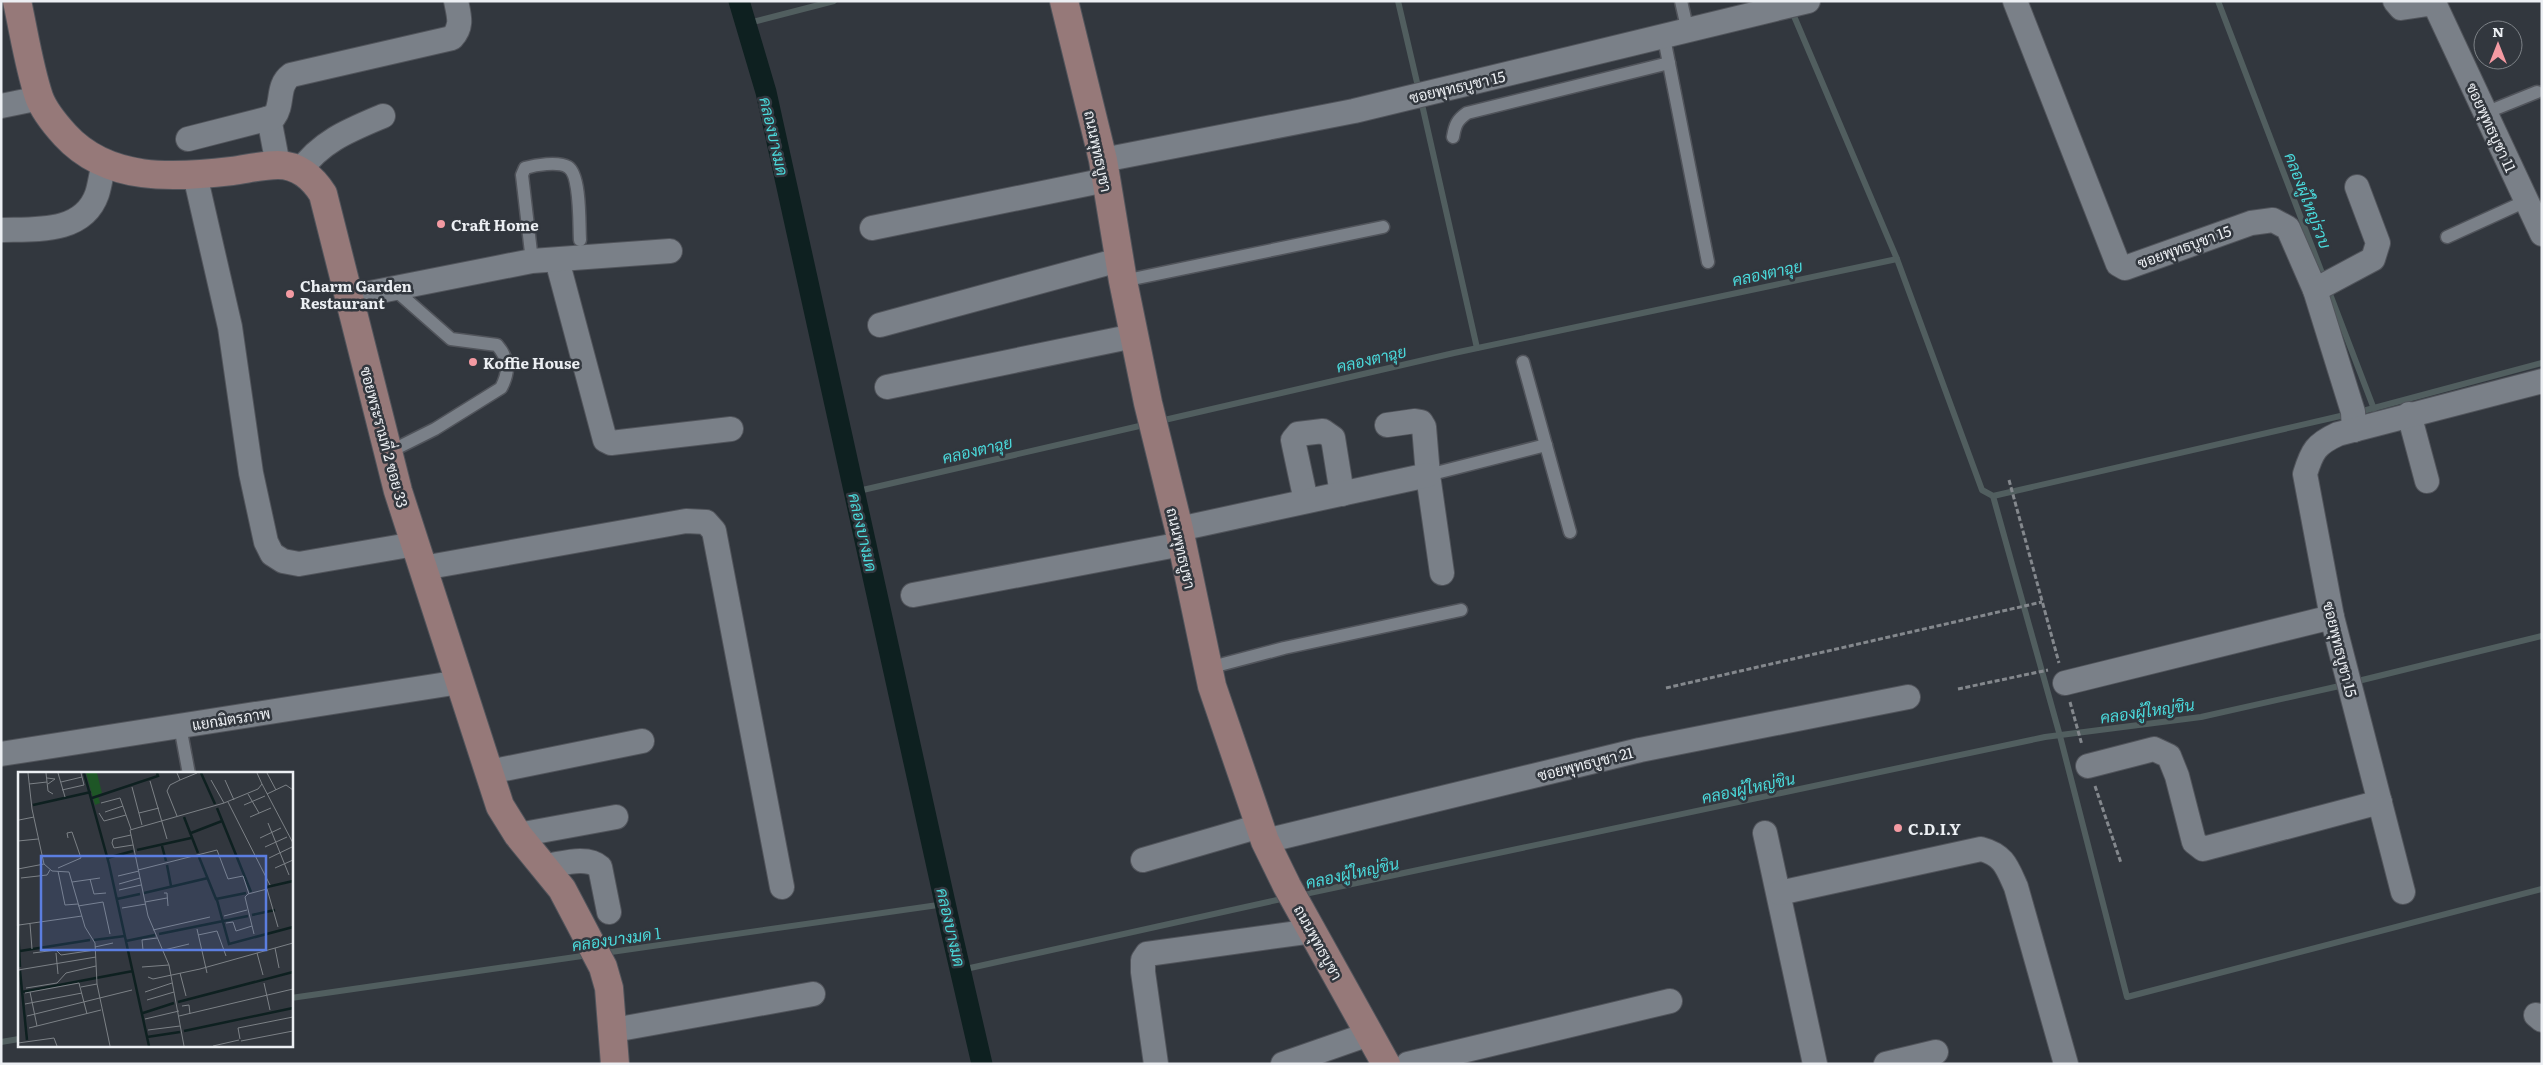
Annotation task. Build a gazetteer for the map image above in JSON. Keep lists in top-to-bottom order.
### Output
{
  "streets": {
    "street": [
      "ซอยพุทธบูชา 15",
      "ซอยพุทธบูชา 11",
      "ถนนพุทธบูชา",
      "ซอยพระรามที่ 2 ซอย 33",
      "แยกมิตรภาพ",
      "ซอยพุทธบูชา 21"
    ]
  },
  "crossings": [
    ["ซอยพุทธบูชา 15", "ถนนพุทธบูชา"],
    ["ถนนพุทธบูชา", "ซอยพุทธบูชา 21"],
    ["ซอยพระรามที่ 2 ซอย 33", "แยกมิตรภาพ"]
  ],
  "water": [
    "คลองบางมด",
    "คลองผู้ใหญ่รวบ",
    "คลองตาฉุย",
    "คลองผู้ใหญ่ชิน",
    "คลองบางมด 1"
  ],
  "places": [
    "Craft Home",
    "Charm Garden Restaurant",
    "Koffie House",
    "C.D.I.Y"
  ],
  "north": "top"
}
